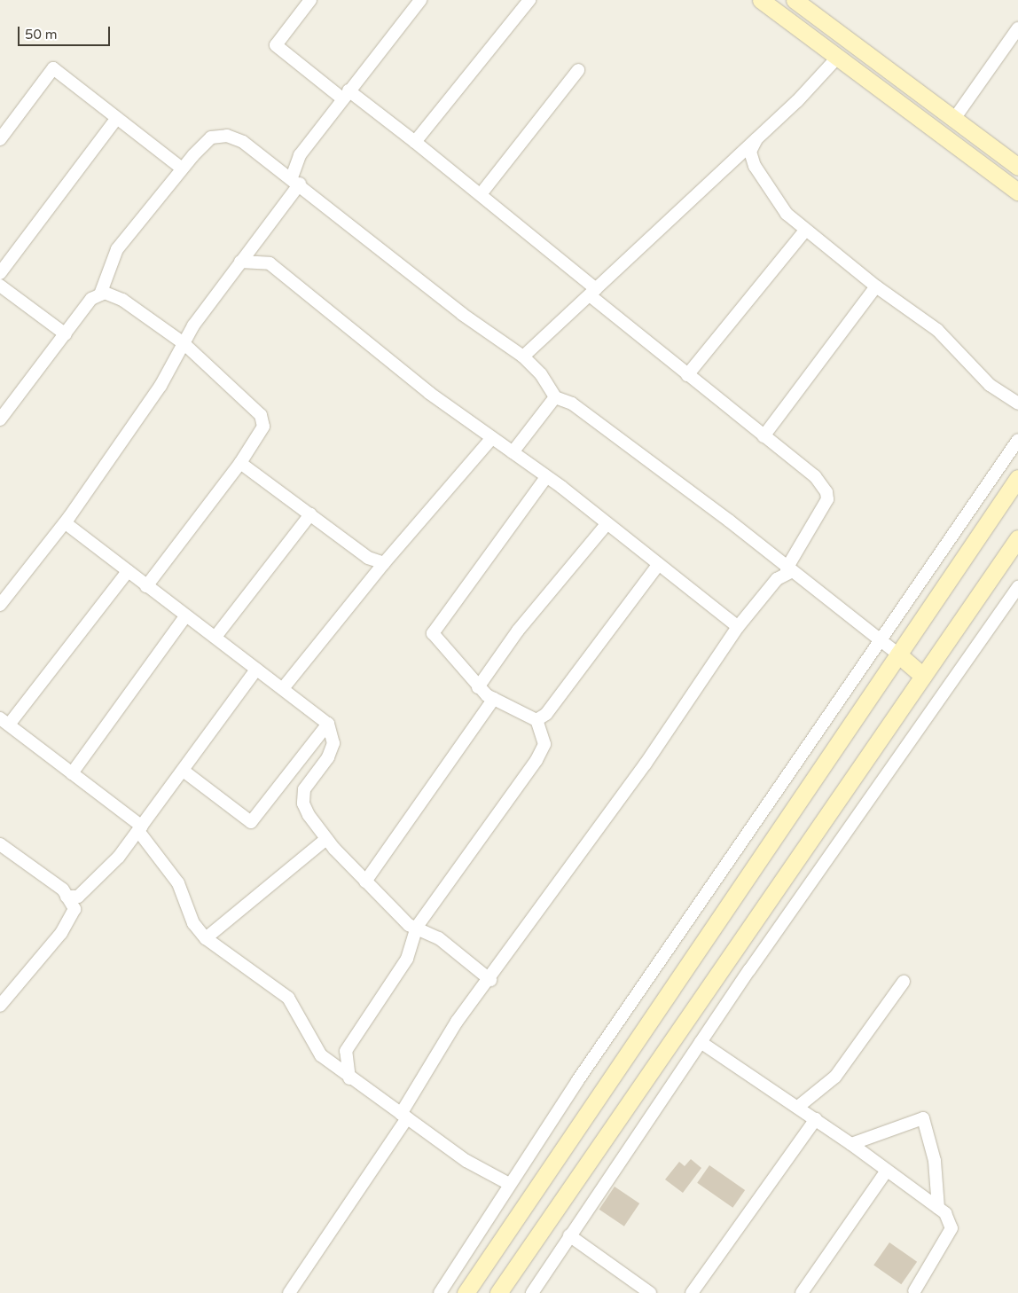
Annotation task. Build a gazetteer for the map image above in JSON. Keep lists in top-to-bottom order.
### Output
{
  "scale_bar": "50 m"
}
